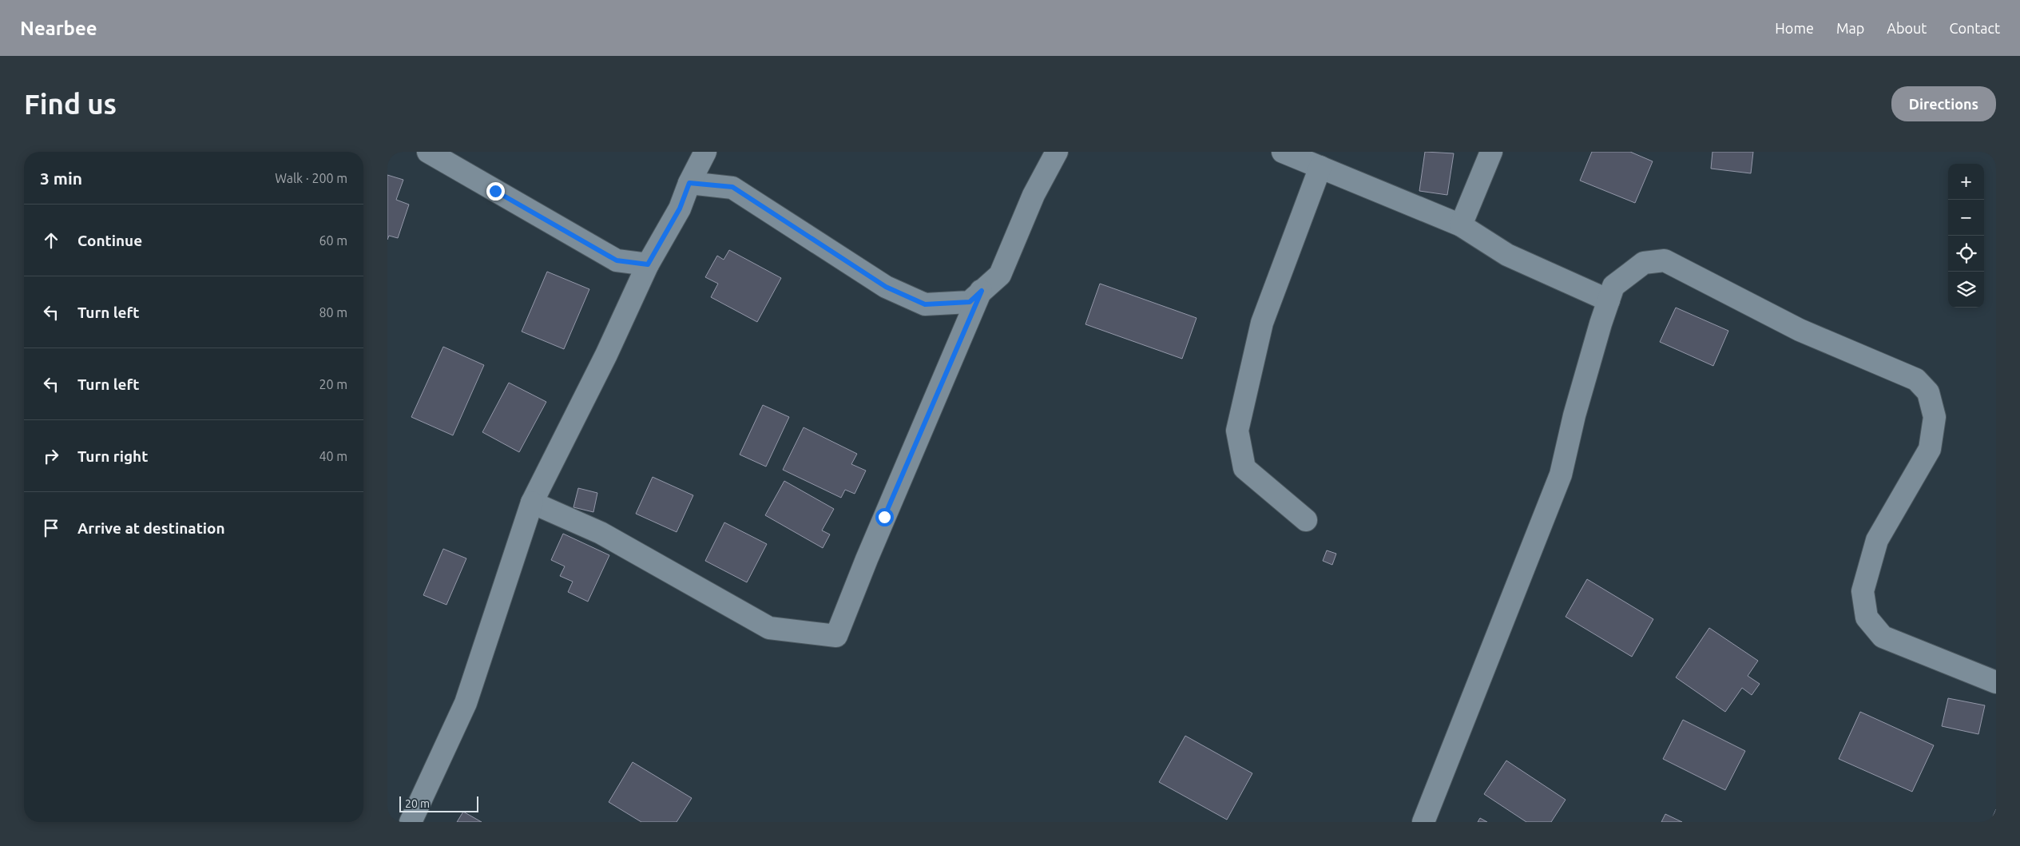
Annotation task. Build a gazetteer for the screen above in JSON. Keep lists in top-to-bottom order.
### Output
{
  "scale_bar": "20 m",
  "page": {
    "header": "Nearbee",
    "nav": [
      "Home",
      "Map",
      "About",
      "Contact"
    ],
    "buttons": "Directions",
    "title": "Find us",
    "heading": ["3 min", "Walk · 200 m"],
    "map_buttons": ["+", "−"],
    "list": [
      ["Continue", "60 m"],
      ["Turn left", "80 m"],
      ["Turn left", "20 m"],
      ["Turn right", "40 m"],
      "Arrive at destination"
    ],
    "scale": "20 m"
  }
}
